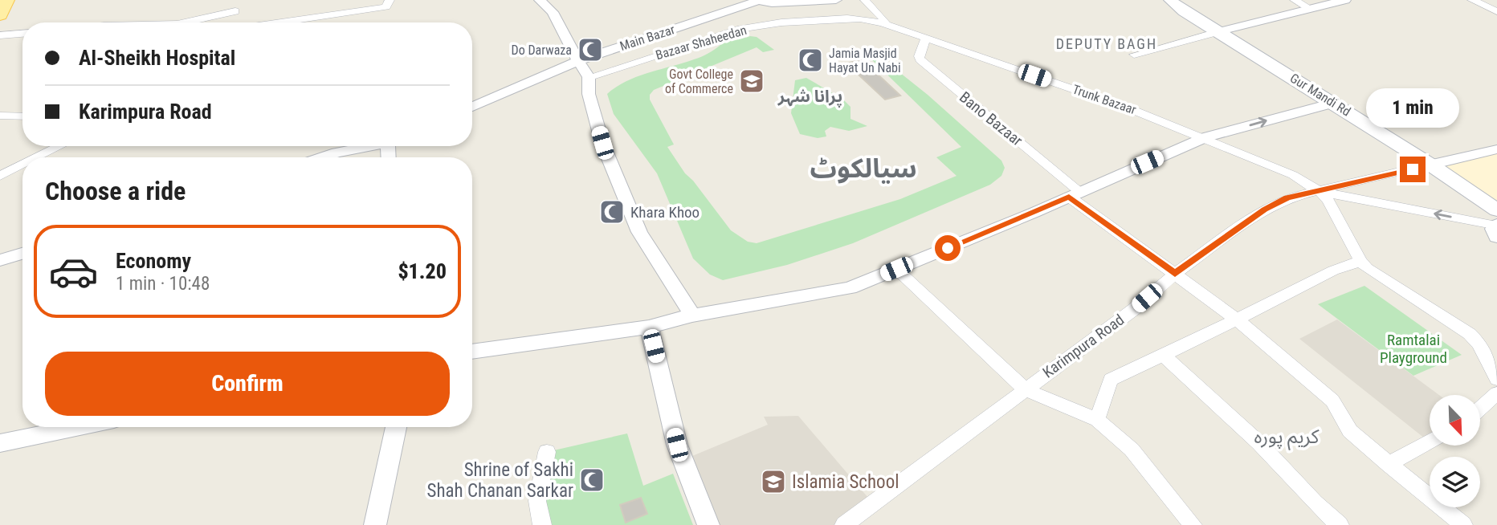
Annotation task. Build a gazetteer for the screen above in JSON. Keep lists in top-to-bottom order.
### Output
{
  "streets": {
    "main road": ["Gur Mandi Rd"],
    "street": [
      "Main Bazar",
      "Bazaar Shaheedan",
      "Trunk Bazaar",
      "Bano Bazaar",
      "Karimpura Road"
    ]
  },
  "crossings": [
    ["Bazaar Shaheedan", "Trunk Bazaar"],
    ["Gur Mandi Rd", "Karimpura Road"],
    ["Trunk Bazaar", "Bano Bazaar"],
    ["Trunk Bazaar", "Karimpura Road"]
  ],
  "districts": [
    "DEPUTY BAGH",
    "پرانا شہر",
    "سیالکوٹ",
    "کریم پورہ"
  ],
  "parks": ["Ramtalai Playground"],
  "places": {
    "mosque": [
      "Do Darwaza",
      "Jamia Masjid Hayat Un Nabi",
      "Khara Khoo",
      "Shrine of Sakhi Shah Chanan Sarkar"
    ],
    "school or university": ["Govt College of Commerce", "Islamia School"]
  },
  "north": "bottom right",
  "page": {
    "banner": ["Al-Sheikh Hospital", "Karimpura Road"],
    "bubble": "1 min",
    "heading": "Choose a ride",
    "list": [
      {
        "name": "Economy",
        "note": "1 min · 10:48",
        "value": "$1.20"
      }
    ],
    "buttons": "Confirm"
  }
}
